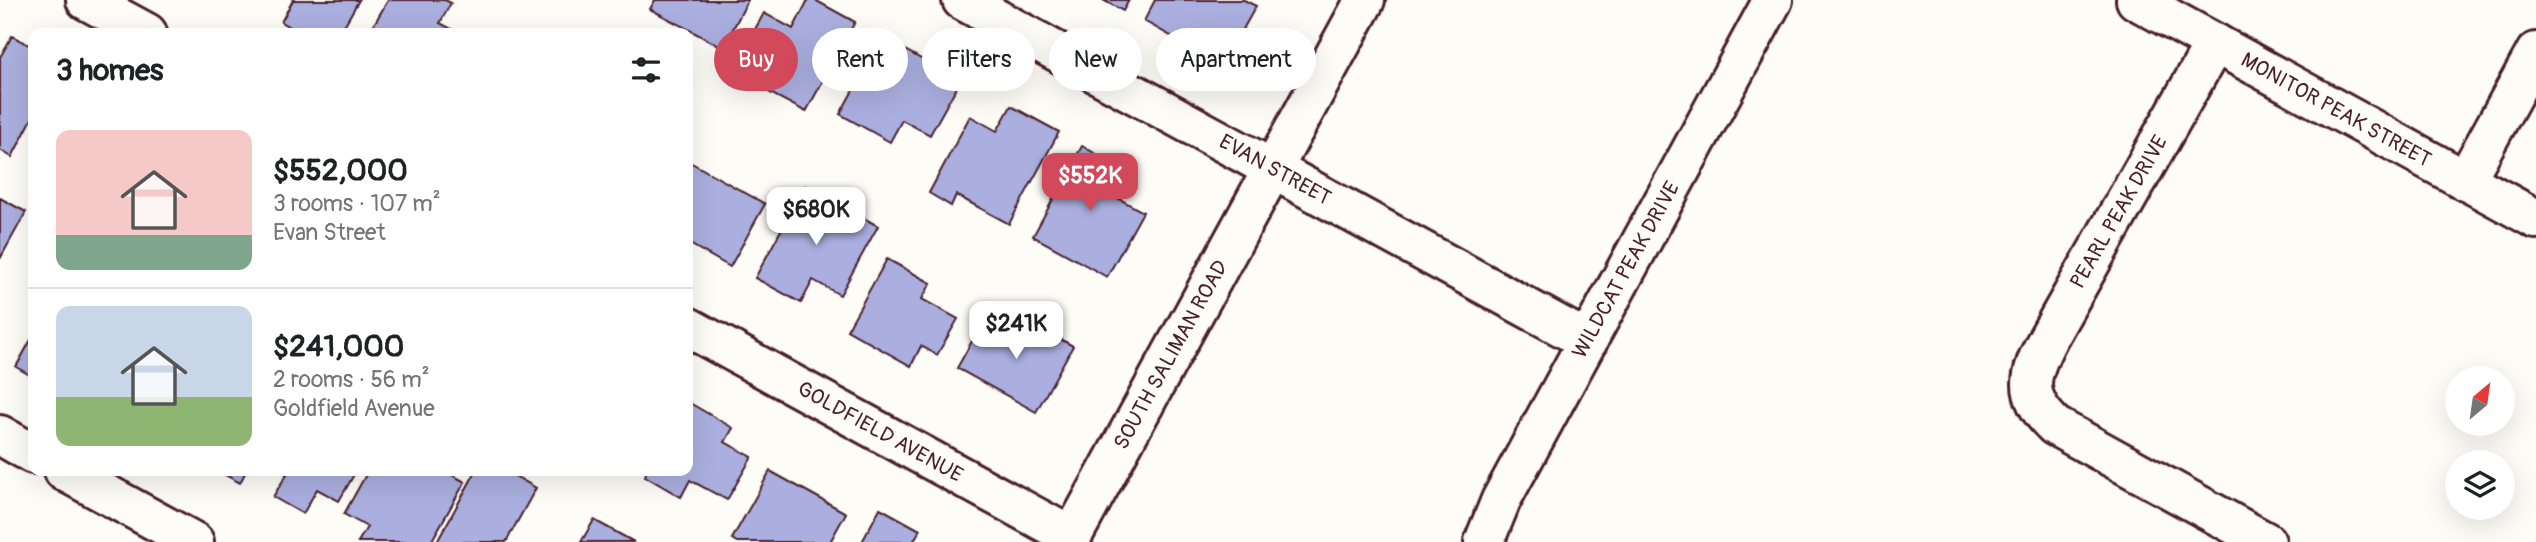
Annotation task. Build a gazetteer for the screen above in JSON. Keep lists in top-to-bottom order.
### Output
{
  "streets": {
    "street": [
      "MONITOR PEAK STREET",
      "EVAN STREET",
      "PEARL PEAK DRIVE",
      "WILDCAT PEAK DRIVE",
      "SOUTH SALIMAN ROAD",
      "GOLDFIELD AVENUE"
    ]
  },
  "crossings": [
    ["MONITOR PEAK STREET", "PEARL PEAK DRIVE"],
    ["EVAN STREET", "WILDCAT PEAK DRIVE"],
    ["EVAN STREET", "SOUTH SALIMAN ROAD"],
    ["SOUTH SALIMAN ROAD", "GOLDFIELD AVENUE"]
  ],
  "north": "top right",
  "page": {
    "chip": [
      "Buy",
      "Rent",
      "Filters",
      "New",
      "Apartment"
    ],
    "heading": "3 homes",
    "list": [
      {
        "name": "$552,000",
        "note": "3 rooms · 107 m² · Evan Street"
      },
      {
        "name": "$241,000",
        "note": "2 rooms · 56 m² · Goldfield Avenue"
      }
    ],
    "price": ["$552K", "$680K", "$241K"]
  }
}
